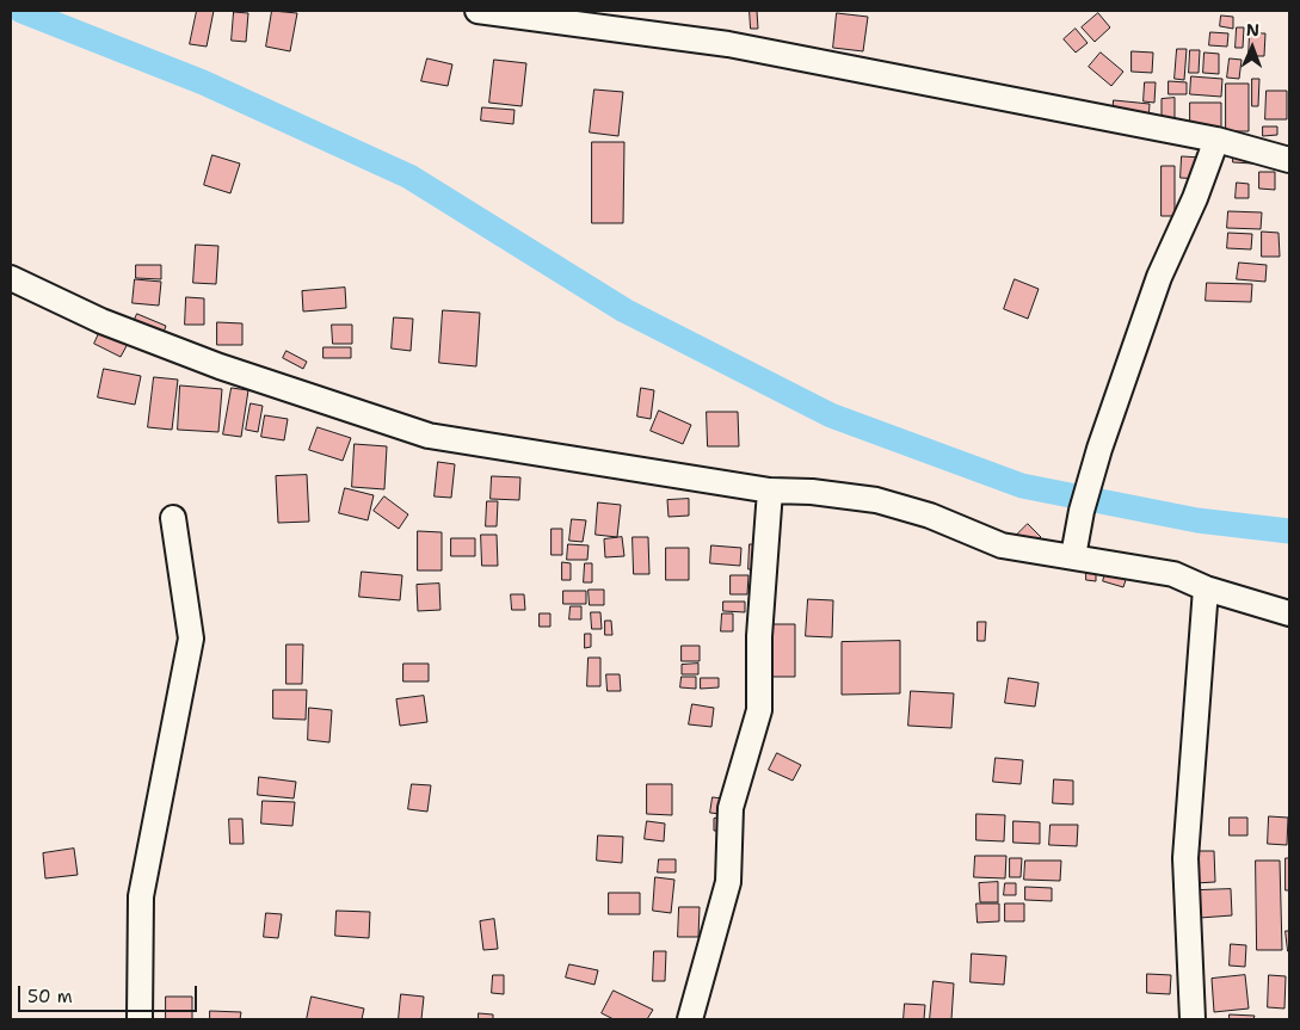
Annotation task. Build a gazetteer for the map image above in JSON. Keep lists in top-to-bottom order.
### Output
{
  "scale_bar": "50 m",
  "north": "top"
}
